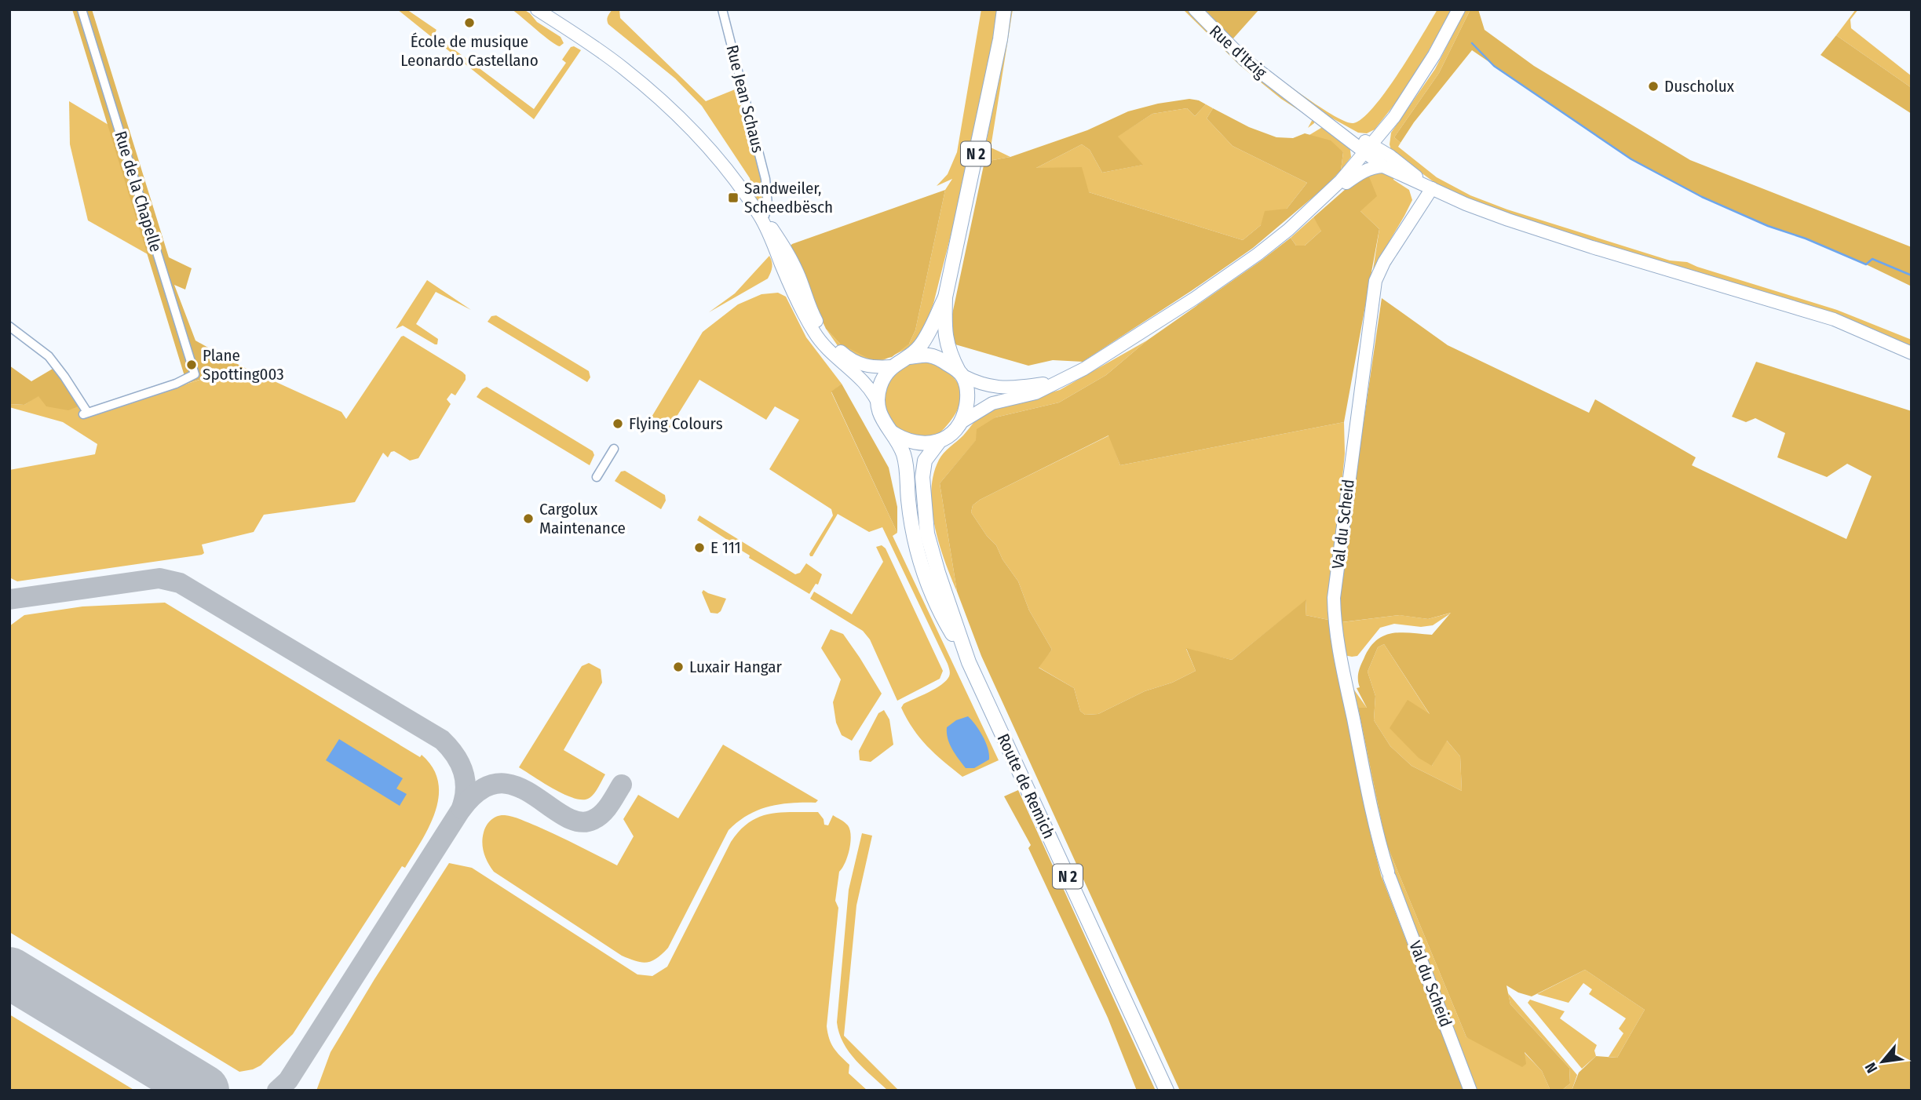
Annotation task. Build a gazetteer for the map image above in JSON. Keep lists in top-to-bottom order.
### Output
{
  "streets": {
    "main road": [
      "Rue d'Itzig",
      "N 2",
      "Val du Scheid",
      "Route de Remich"
    ],
    "street": ["Rue Jean Schaus", "Rue de la Chapelle"]
  },
  "crossings": [
    ["N 2", "Route de Remich"]
  ],
  "places": {
    "other": [
      "École de musique Leonardo Castellano",
      "Duscholux",
      "Plane Spotting003",
      "Flying Colours",
      "Cargolux Maintenance",
      "E 111",
      "Luxair Hangar"
    ],
    "transit": ["Sandweiler, Scheedbësch"]
  },
  "north": "bottom left"
}
